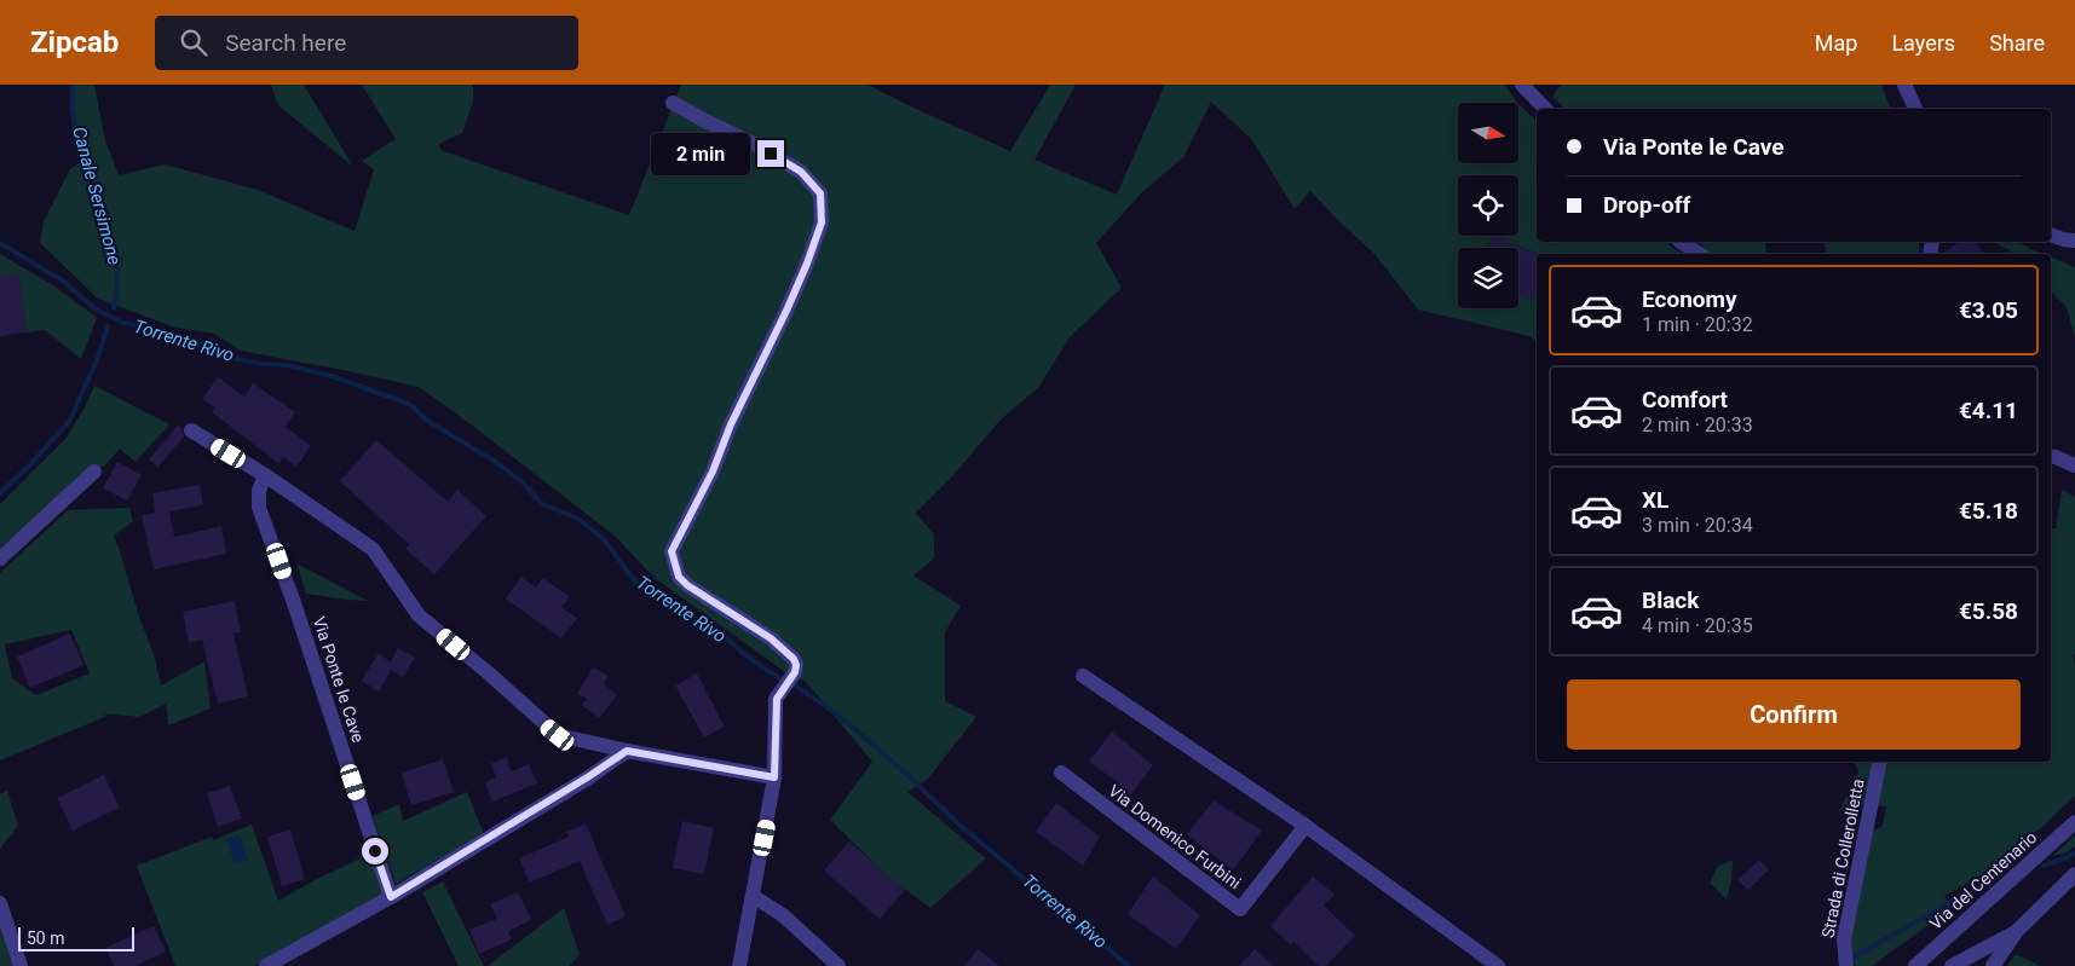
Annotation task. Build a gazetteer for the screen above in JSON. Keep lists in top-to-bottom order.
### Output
{
  "streets": {
    "street": [
      "Via Ponte le Cave",
      "Via Domenico Furbini",
      "Strada di Collerolletta",
      "Via del Centenario"
    ]
  },
  "water": ["Canale Sersimone", "Torrente Rivo"],
  "scale_bar": "50 m",
  "north": "right",
  "page": {
    "header": "Zipcab",
    "search": "Search here",
    "nav": ["Map", "Layers", "Share"],
    "banner": ["Via Ponte le Cave", "Drop-off"],
    "bubble": "2 min",
    "list": [
      {
        "name": "Economy",
        "note": "1 min · 20:32",
        "value": "€3.05"
      },
      {
        "name": "Comfort",
        "note": "2 min · 20:33",
        "value": "€4.11"
      },
      {
        "name": "XL",
        "note": "3 min · 20:34",
        "value": "€5.18"
      },
      {
        "name": "Black",
        "note": "4 min · 20:35",
        "value": "€5.58"
      }
    ],
    "buttons": "Confirm",
    "scale": "50 m"
  }
}
